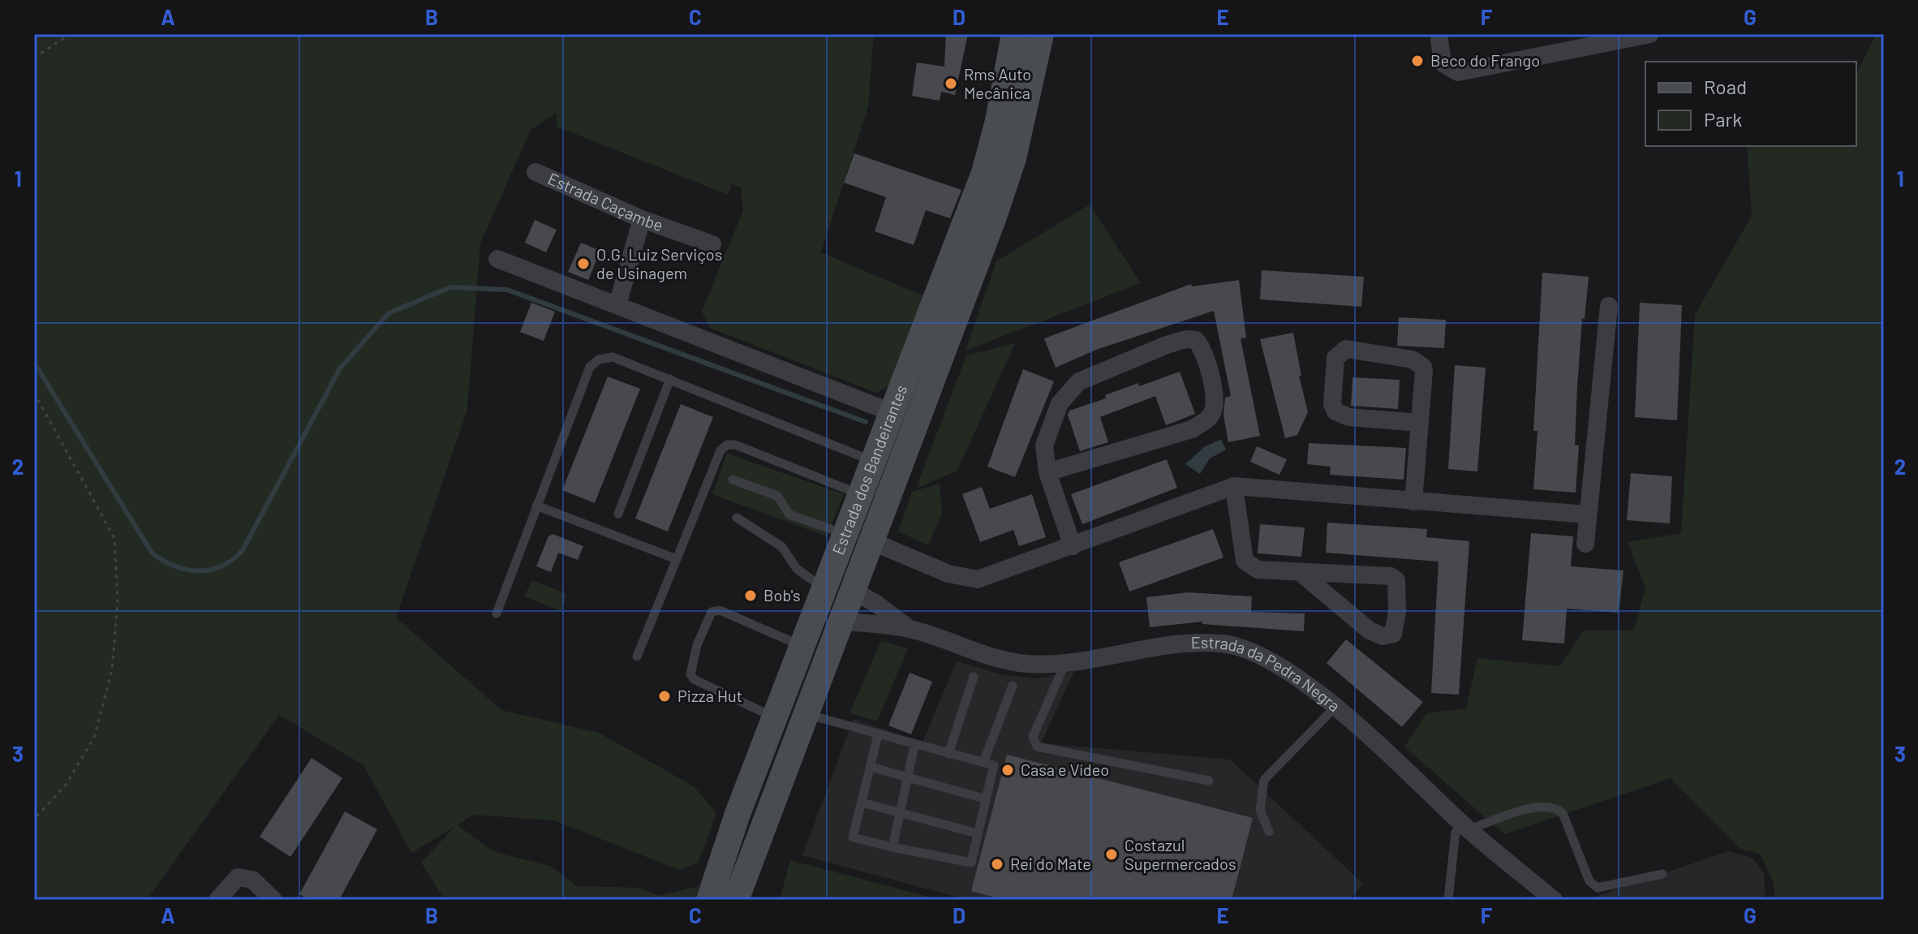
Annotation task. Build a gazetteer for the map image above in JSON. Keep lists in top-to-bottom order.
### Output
{
  "streets": {
    "main road": ["Estrada dos Bandeirantes"],
    "street": ["Estrada Caçambe", "Estrada da Pedra Negra"]
  },
  "crossings": [
    ["Estrada dos Bandeirantes", "Estrada da Pedra Negra"]
  ],
  "places": [
    "Beco do Frango",
    "Rms Auto Mecânica",
    "O.G. Luiz Serviços de Usinagem",
    "Bob's",
    "Pizza Hut",
    "Casa e Vídeo",
    "Costazul Supermercados",
    "Rei do Mate"
  ],
  "legend": ["Road", "Park"],
  "grid": {
    "columns": [
      "A",
      "B",
      "C",
      "D",
      "E",
      "F",
      "G"
    ],
    "rows": ["1", "2", "3"]
  }
}
